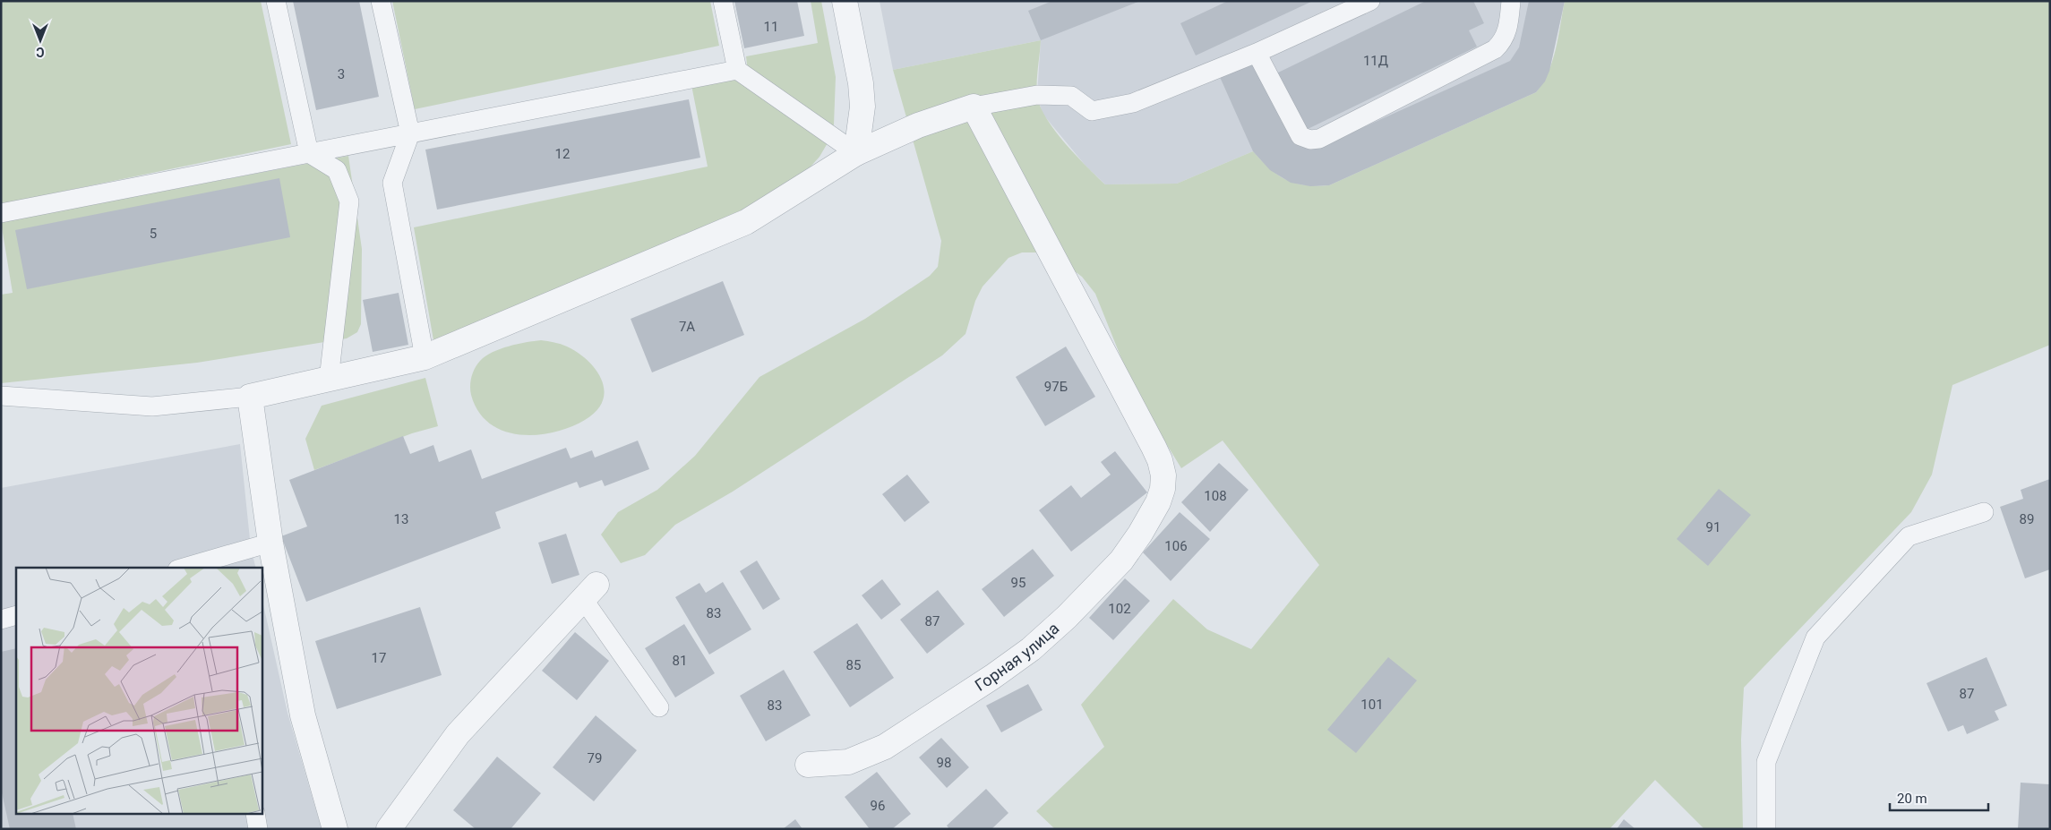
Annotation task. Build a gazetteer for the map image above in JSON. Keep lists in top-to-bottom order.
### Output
{
  "streets": {
    "street": ["Горная улица"]
  },
  "house_numbers": [
    "11",
    "11Д",
    "3",
    "12",
    "5",
    "7А",
    "97Б",
    "108",
    "13",
    "89",
    "91",
    "106",
    "95",
    "102",
    "83",
    "87",
    "17",
    "81",
    "85",
    "87",
    "101",
    "83",
    "79",
    "98",
    "96"
  ],
  "scale_bar": "20 m",
  "north": "bottom"
}
